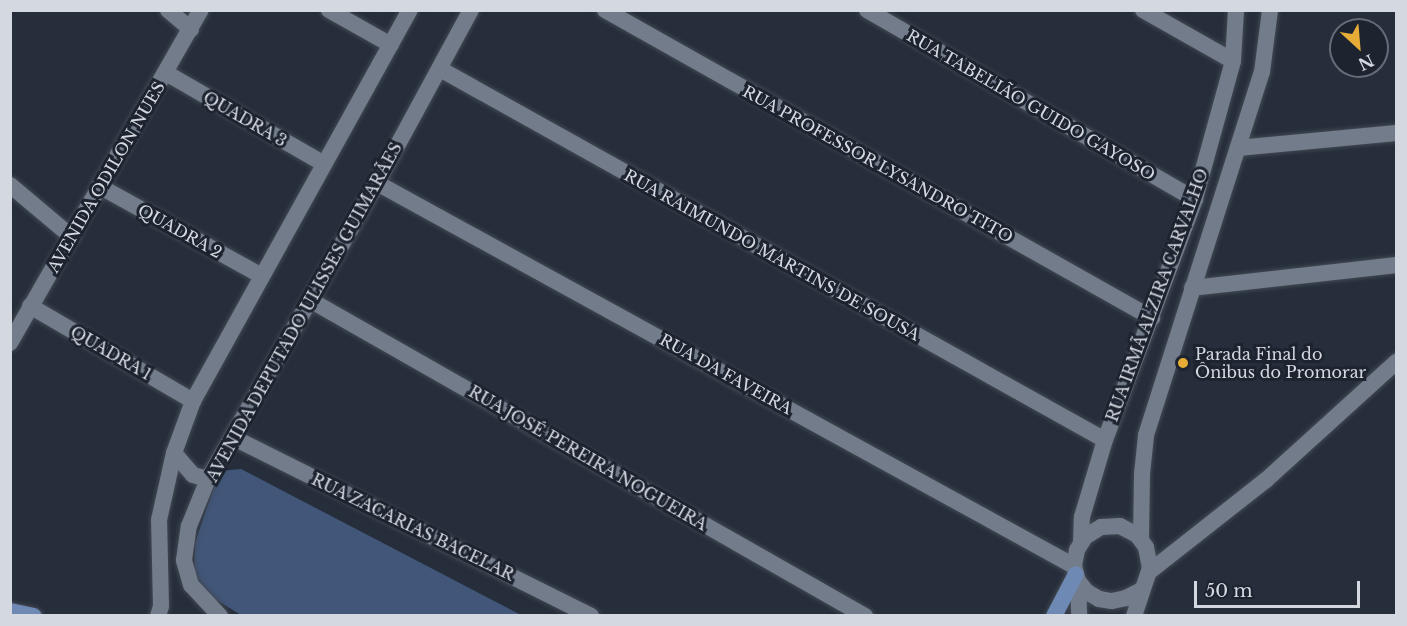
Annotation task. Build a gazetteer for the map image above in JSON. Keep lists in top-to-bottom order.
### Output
{
  "streets": {
    "street": [
      "RUA TABELIÃO GUIDO GAYOSO",
      "QUADRA 3",
      "RUA PROFESSOR LYSANDRO TITO",
      "AVENIDA ODILON NUES",
      "QUADRA 2",
      "RUA RAIMUNDO MARTINS DE SOUSA",
      "RUA IRMÃ ALZIRA CARVALHO",
      "AVENIDA DEPUTADO ULISSES GUIMARÃES",
      "QUADRA 1",
      "RUA DA FAVEIRA",
      "RUA JOSÉ PEREIRA NOGUEIRA",
      "RUA ZACARIAS BACELAR"
    ]
  },
  "crossings": [
    ["RUA TABELIÃO GUIDO GAYOSO", "RUA IRMÃ ALZIRA CARVALHO"],
    ["QUADRA 3", "AVENIDA ODILON NUES"],
    ["RUA PROFESSOR LYSANDRO TITO", "RUA IRMÃ ALZIRA CARVALHO"],
    ["AVENIDA ODILON NUES", "QUADRA 2"],
    ["AVENIDA ODILON NUES", "QUADRA 1"],
    ["RUA RAIMUNDO MARTINS DE SOUSA", "RUA IRMÃ ALZIRA CARVALHO"],
    ["RUA RAIMUNDO MARTINS DE SOUSA", "AVENIDA DEPUTADO ULISSES GUIMARÃES"],
    ["RUA IRMÃ ALZIRA CARVALHO", "RUA DA FAVEIRA"],
    ["AVENIDA DEPUTADO ULISSES GUIMARÃES", "RUA DA FAVEIRA"],
    ["AVENIDA DEPUTADO ULISSES GUIMARÃES", "RUA JOSÉ PEREIRA NOGUEIRA"],
    ["AVENIDA DEPUTADO ULISSES GUIMARÃES", "RUA ZACARIAS BACELAR"]
  ],
  "places": ["Parada Final do Ônibus do Promorar"],
  "scale_bar": "50 m",
  "north": "bottom right"
}
